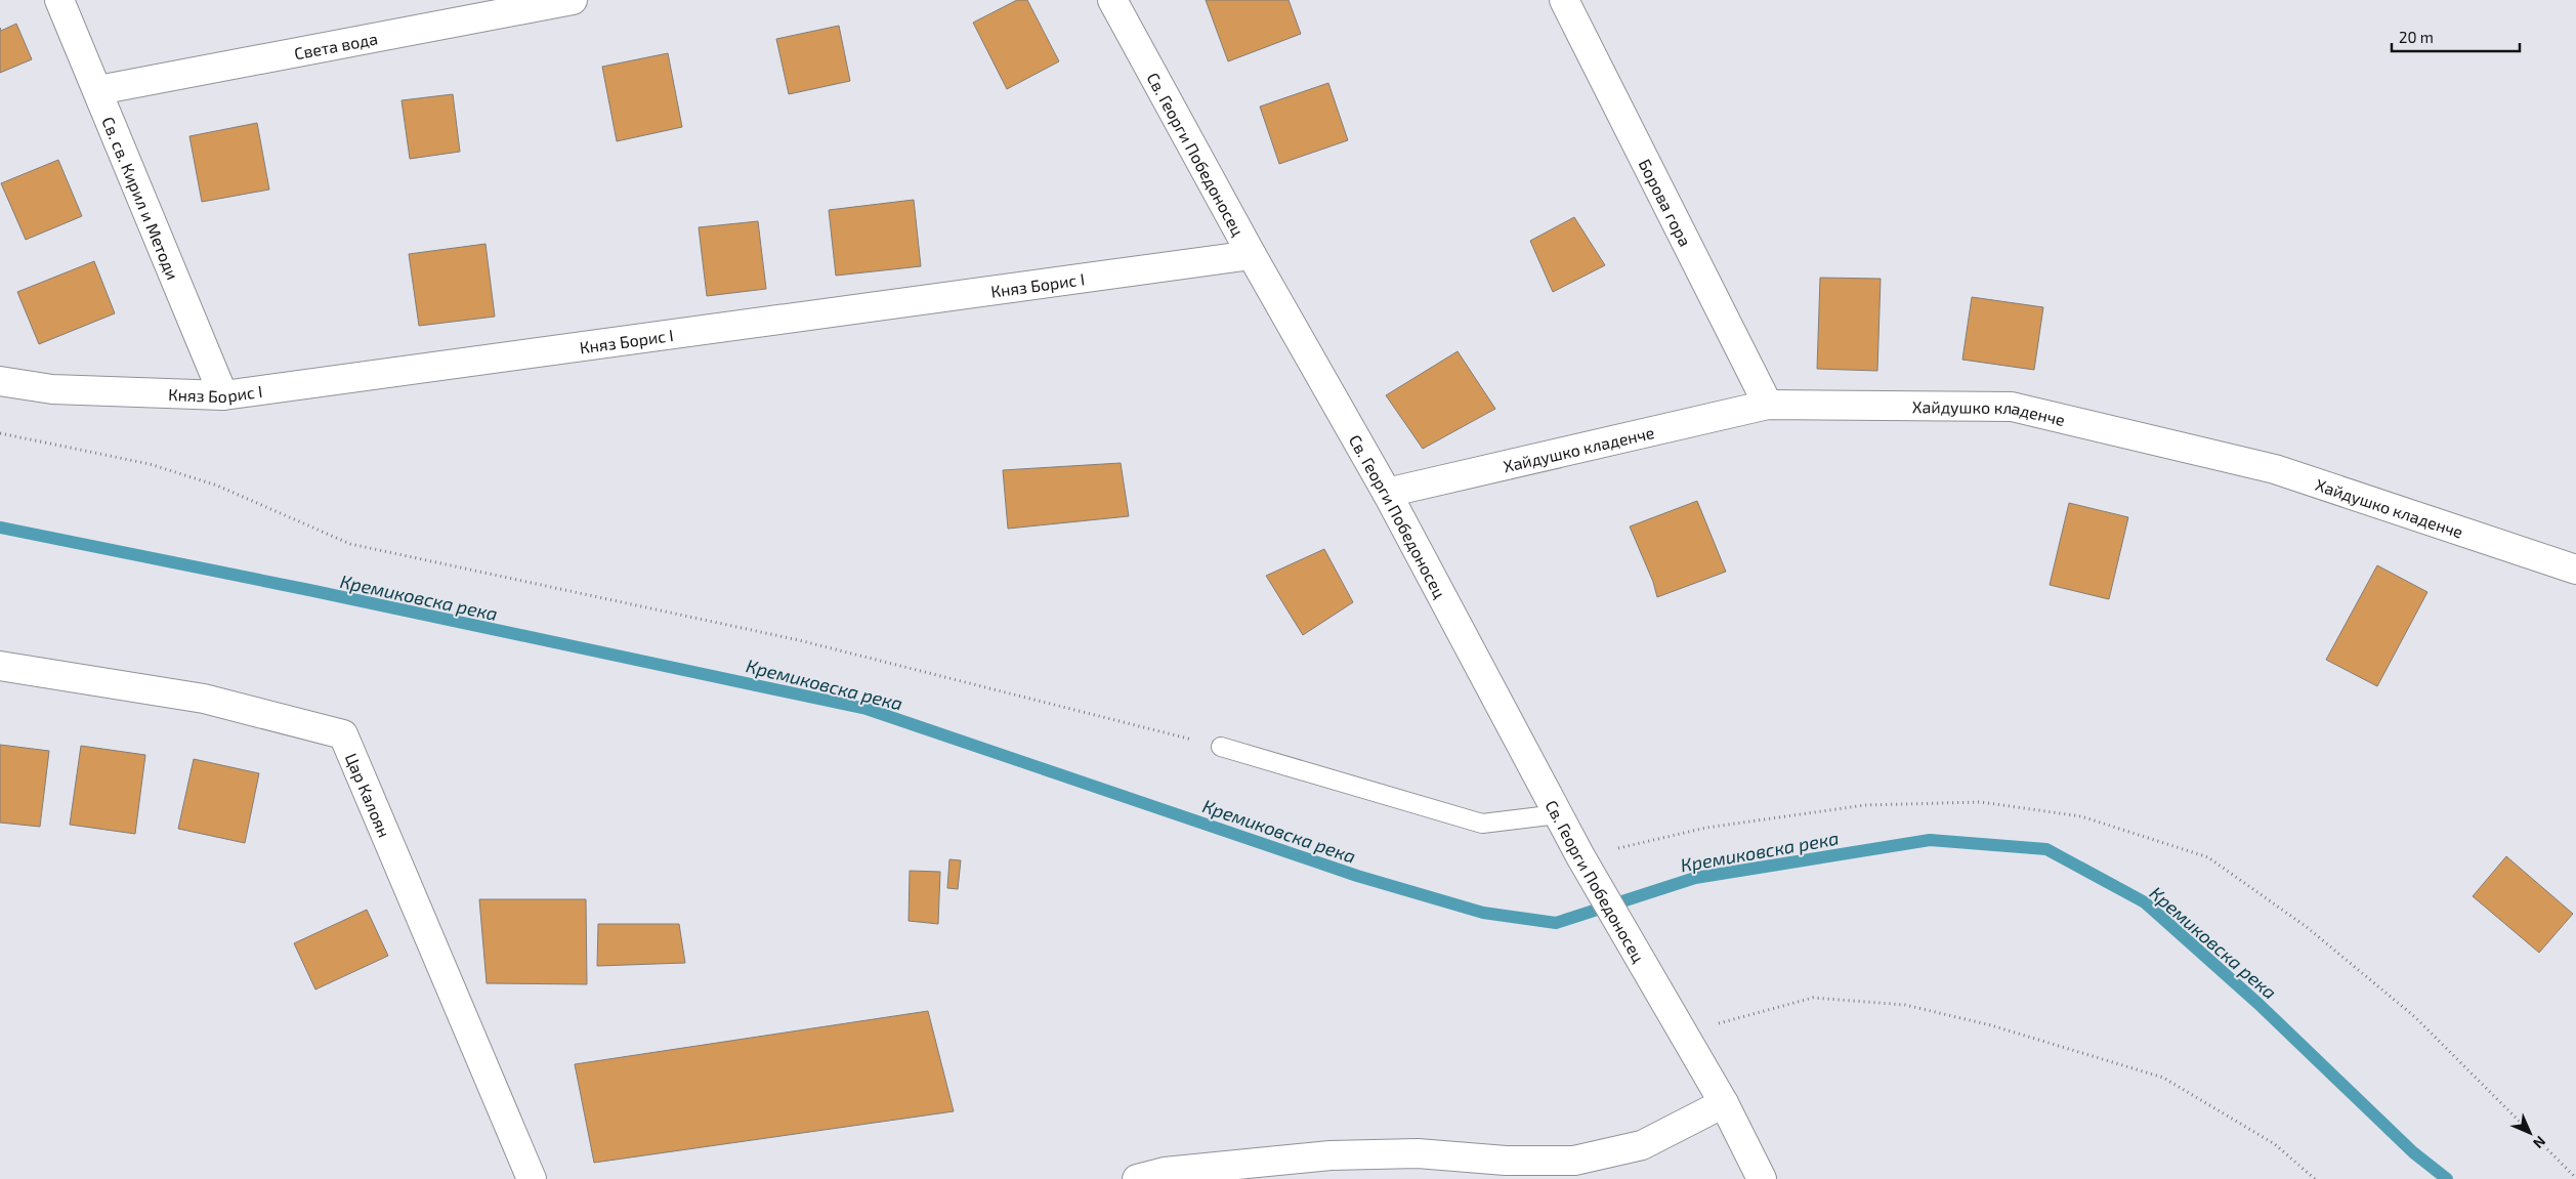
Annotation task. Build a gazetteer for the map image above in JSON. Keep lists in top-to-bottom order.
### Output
{
  "streets": {
    "street": [
      "Света вода",
      "Св. Георги Победоносец",
      "Св. св. Кирил и Методи",
      "Борова гора",
      "Княз Борис I",
      "Хайдушко кладенче",
      "Цар Калоян"
    ]
  },
  "crossings": [
    ["Света вода", "Св. св. Кирил и Методи"],
    ["Св. Георги Победоносец", "Княз Борис I"],
    ["Св. Георги Победоносец", "Хайдушко кладенче"],
    ["Св. св. Кирил и Методи", "Княз Борис I"],
    ["Борова гора", "Хайдушко кладенче"]
  ],
  "water": ["Кремиковска река"],
  "scale_bar": "20 m",
  "north": "bottom right"
}
